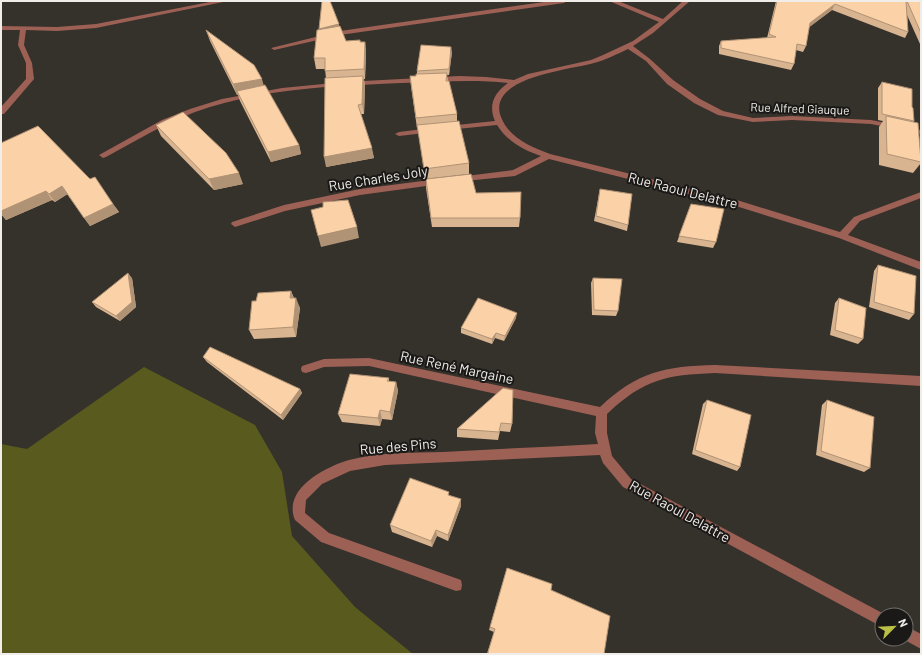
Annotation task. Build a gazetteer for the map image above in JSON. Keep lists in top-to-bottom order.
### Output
{
  "streets": {
    "street": [
      "Rue Alfred Giauque",
      "Rue Charles Joly",
      "Rue Raoul Delattre",
      "Rue René Margaine",
      "Rue des Pins"
    ]
  },
  "crossings": [
    ["Rue Charles Joly", "Rue Raoul Delattre"],
    ["Rue Raoul Delattre", "Rue René Margaine"],
    ["Rue Raoul Delattre", "Rue des Pins"]
  ],
  "north": "top right"
}
